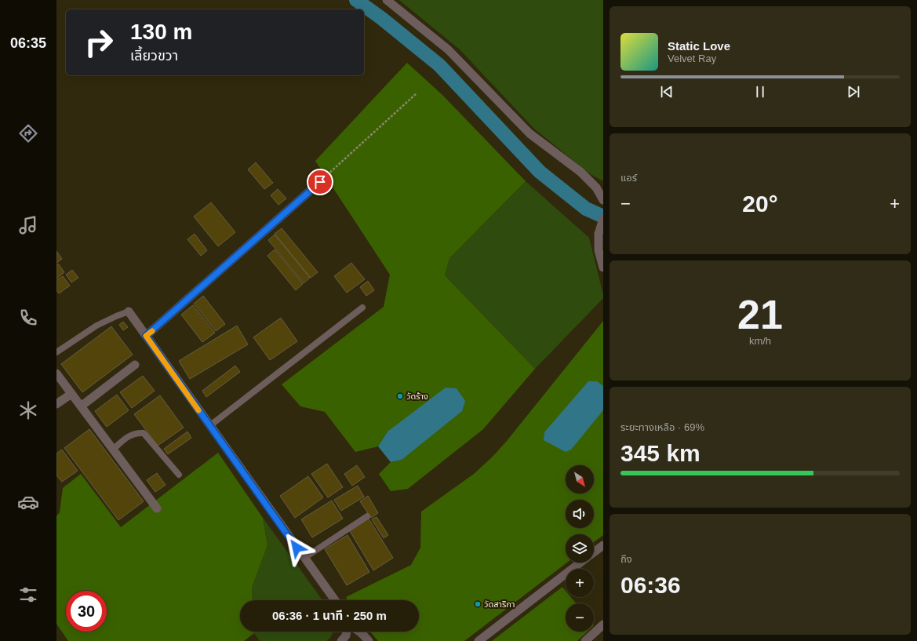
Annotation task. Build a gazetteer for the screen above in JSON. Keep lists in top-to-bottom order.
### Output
{
  "places": ["วัดร้าง", "วัดสาริกา"],
  "north": "bottom right",
  "page": {
    "tabs": "06:35",
    "turn": ["130 m", "เลี้ยวขวา"],
    "song": ["Static Love", "Velvet Ray"],
    "tile": [
      "แอร์",
      ["21", "km/h"],
      ["ระยะทางเหลือ · 69%", "345 km"],
      ["ถึง", "06:36"]
    ],
    "heat": ["−", "20°", "+"],
    "map_buttons": ["+", "−"],
    "limit": "30",
    "trip": "06:36 · 1 นาที · 250 m"
  }
}
